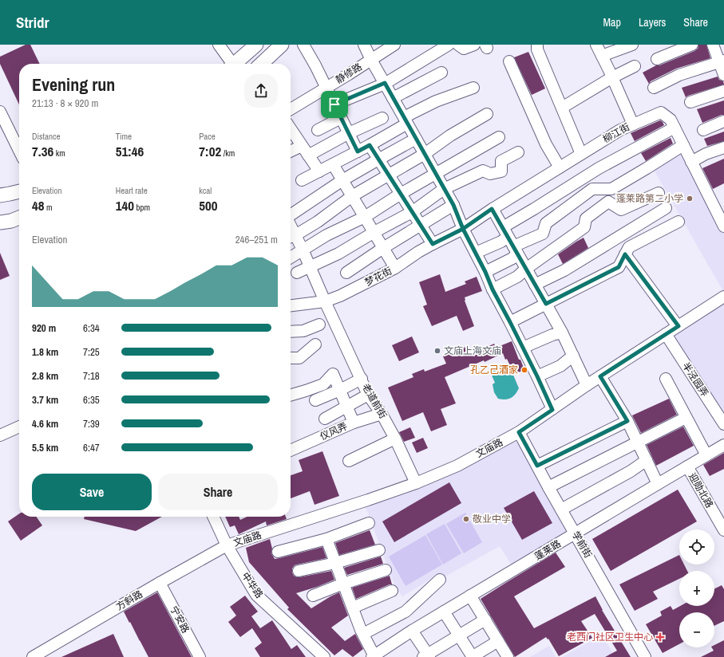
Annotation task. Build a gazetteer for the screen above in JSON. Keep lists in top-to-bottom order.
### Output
{
  "streets": {
    "street": [
      "静修路",
      "柳江街",
      "梦花街",
      "半泾园弄",
      "老道前街",
      "仪风弄",
      "文庙路",
      "迎勋北路",
      "学前街",
      "蓬莱路",
      "中华路",
      "方斜路",
      "宁安路"
    ]
  },
  "crossings": [
    ["柳江街", "梦花街"],
    ["梦花街", "老道前街"],
    ["半泾园弄", "文庙路"],
    ["老道前街", "仪风弄"],
    ["老道前街", "文庙路"],
    ["文庙路", "学前街"],
    ["文庙路", "中华路"],
    ["文庙路", "方斜路"],
    ["迎勋北路", "蓬莱路"],
    ["学前街", "蓬莱路"],
    ["中华路", "方斜路"],
    ["方斜路", "宁安路"]
  ],
  "places": {
    "other": [
      "蓬莱路第二小学",
      "文庙上海文庙",
      "孔乙己酒家",
      "敬业中学"
    ],
    "health": ["老西门社区卫生中心"]
  },
  "page": {
    "header": "Stridr",
    "nav": ["Map", "Layers", "Share"],
    "heading": ["Evening run", "21:13 · 8 × 920 m"],
    "stats": [
      ["Distance", "7.36 km"],
      ["Time", "51:46"],
      ["Pace", "7:02 /km"],
      ["Elevation", "48 m"],
      ["Heart rate", "140 bpm"],
      ["kcal", "500"]
    ],
    "chart": ["Elevation", "246–251 m"],
    "list": [
      {
        "name": "920 m",
        "note": "6:34"
      },
      {
        "name": "1.8 km",
        "note": "7:25"
      },
      {
        "name": "2.8 km",
        "note": "7:18"
      },
      {
        "name": "3.7 km",
        "note": "6:35"
      },
      {
        "name": "4.6 km",
        "note": "7:39"
      },
      {
        "name": "5.5 km",
        "note": "6:47"
      }
    ],
    "buttons": ["Save", "Share"],
    "map_buttons": ["+", "−"]
  }
}
